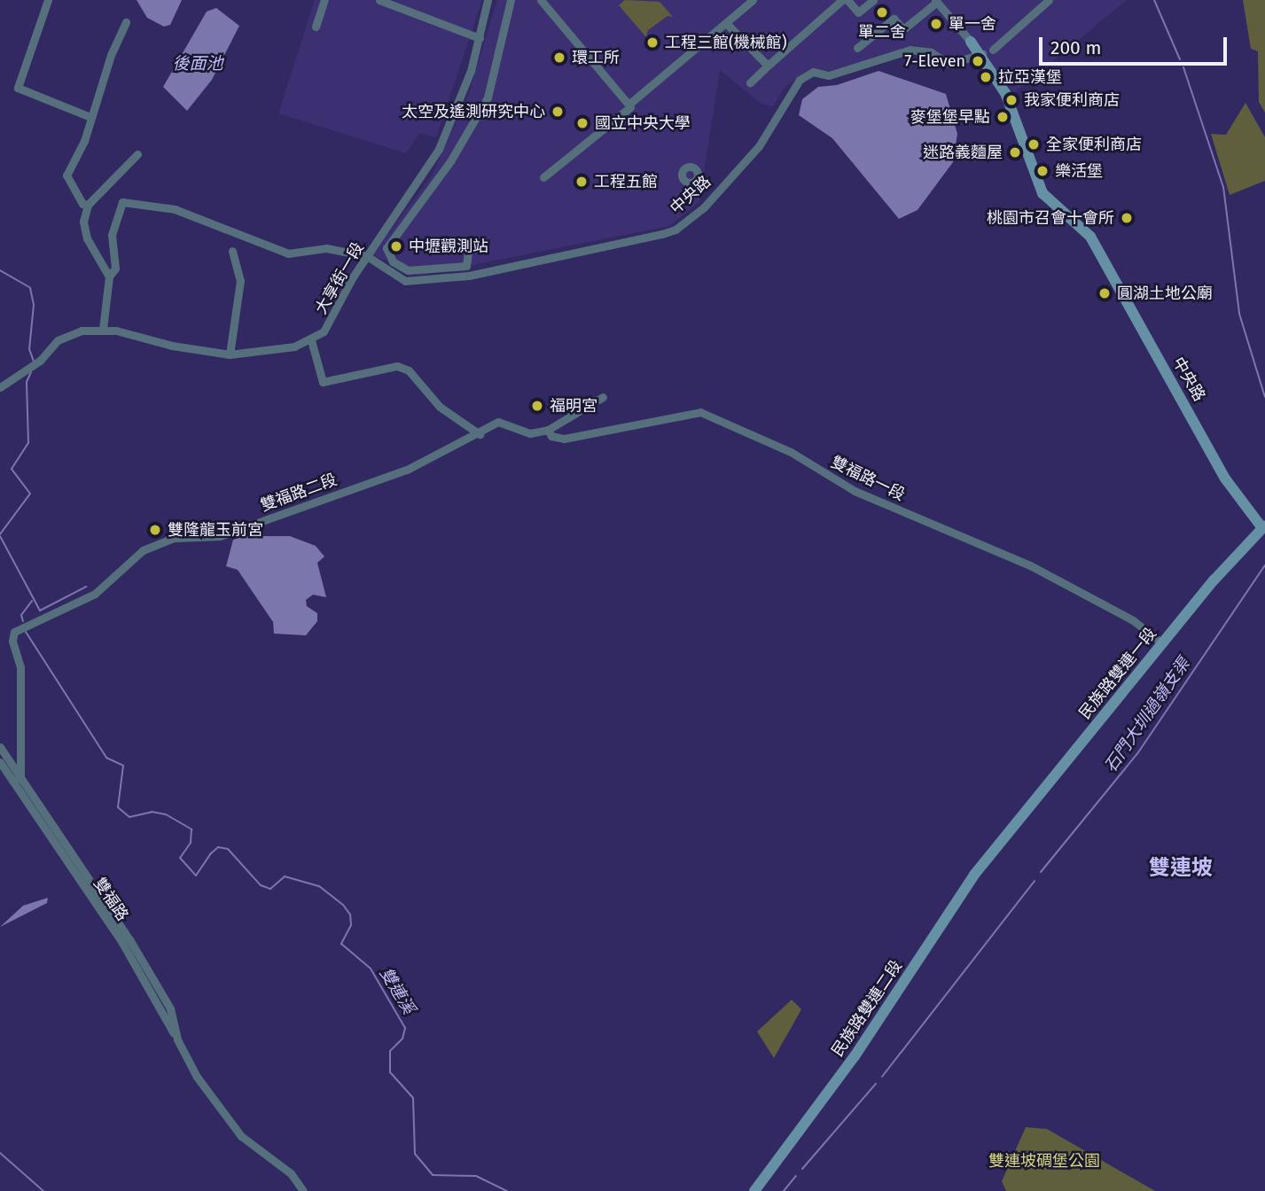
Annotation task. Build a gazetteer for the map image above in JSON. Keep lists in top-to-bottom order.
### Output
{
  "streets": {
    "main road": ["中央路", "民族路雙連一段", "民族路雙連二段"],
    "street": ["大享街一段", "雙福路一段", "雙福路二段"]
  },
  "crossings": [
    ["中央路", "大享街一段"],
    ["中央路", "民族路雙連一段"],
    ["雙福路一段", "雙福路二段"],
    ["雙福路一段", "民族路雙連一段"],
    ["民族路雙連一段", "民族路雙連二段"]
  ],
  "districts": ["雙連坡"],
  "water": ["後面池", "石門大圳過嶺支渠", "雙連溪"],
  "parks": ["雙連坡碉堡公園"],
  "places": [
    "單二舍",
    "單一舍",
    "工程三館(機械館)",
    "環工所",
    "7-Eleven",
    "拉亞漢堡",
    "我家便利商店",
    "太空及遙測研究中心",
    "麥堡堡早點",
    "國立中央大學",
    "全家便利商店",
    "迷路義麵屋",
    "樂活堡",
    "工程五館",
    "桃園市召會十會所",
    "中壢觀測站",
    "圓湖土地公廟",
    "福明宮",
    "雙隆龍玉前宮"
  ],
  "scale_bar": "200 m"
}
